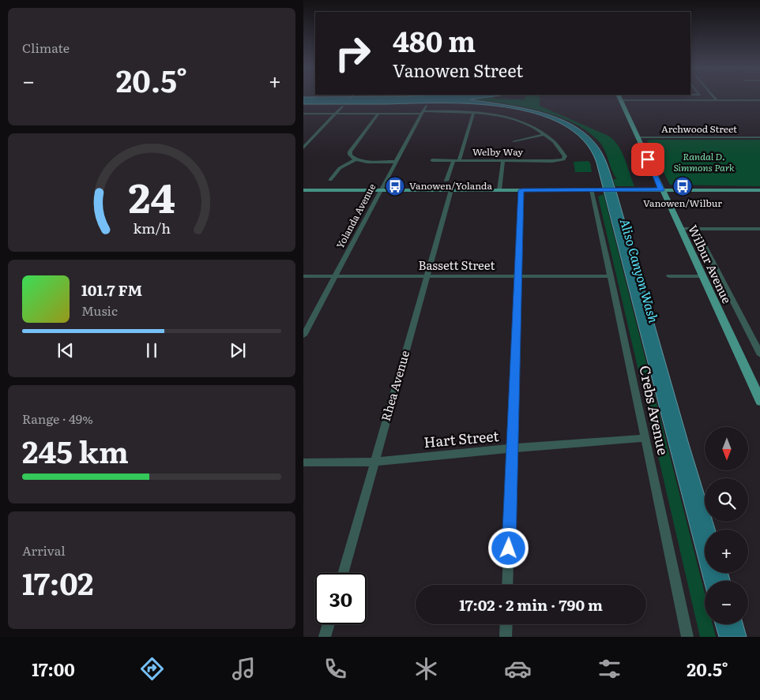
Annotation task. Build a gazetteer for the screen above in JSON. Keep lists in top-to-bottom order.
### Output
{
  "streets": {
    "main road": ["Wilbur Avenue"],
    "street": [
      "Archwood Street",
      "Welby Way",
      "Yolanda Avenue",
      "Bassett Street",
      "Rhea Avenue",
      "Crebs Avenue",
      "Hart Street"
    ]
  },
  "crossings": [
    ["Archwood Street", "Wilbur Avenue"],
    ["Yolanda Avenue", "Bassett Street"],
    ["Bassett Street", "Rhea Avenue"],
    ["Bassett Street", "Crebs Avenue"],
    ["Rhea Avenue", "Hart Street"],
    ["Crebs Avenue", "Hart Street"]
  ],
  "water": ["Aliso Canyon Wash"],
  "parks": ["Randal D. Simmons Park"],
  "places": {
    "bus stop": ["Vanowen/Yolanda", "Vanowen/Wilbur"]
  },
  "north": "bottom",
  "page": {
    "tile": [
      "Climate",
      ["Range · 49%", "245 km"],
      ["Arrival", "17:02"]
    ],
    "turn": ["480 m", "Vanowen Street"],
    "heat": ["−", "20.5°", "+"],
    "song": ["101.7 FM", "Music"],
    "map_buttons": ["+", "−"],
    "limit": "30",
    "trip": "17:02 · 2 min · 790 m",
    "tabs": ["17:00", "20.5°"],
    "gauge": ["24", "km/h"]
  }
}
